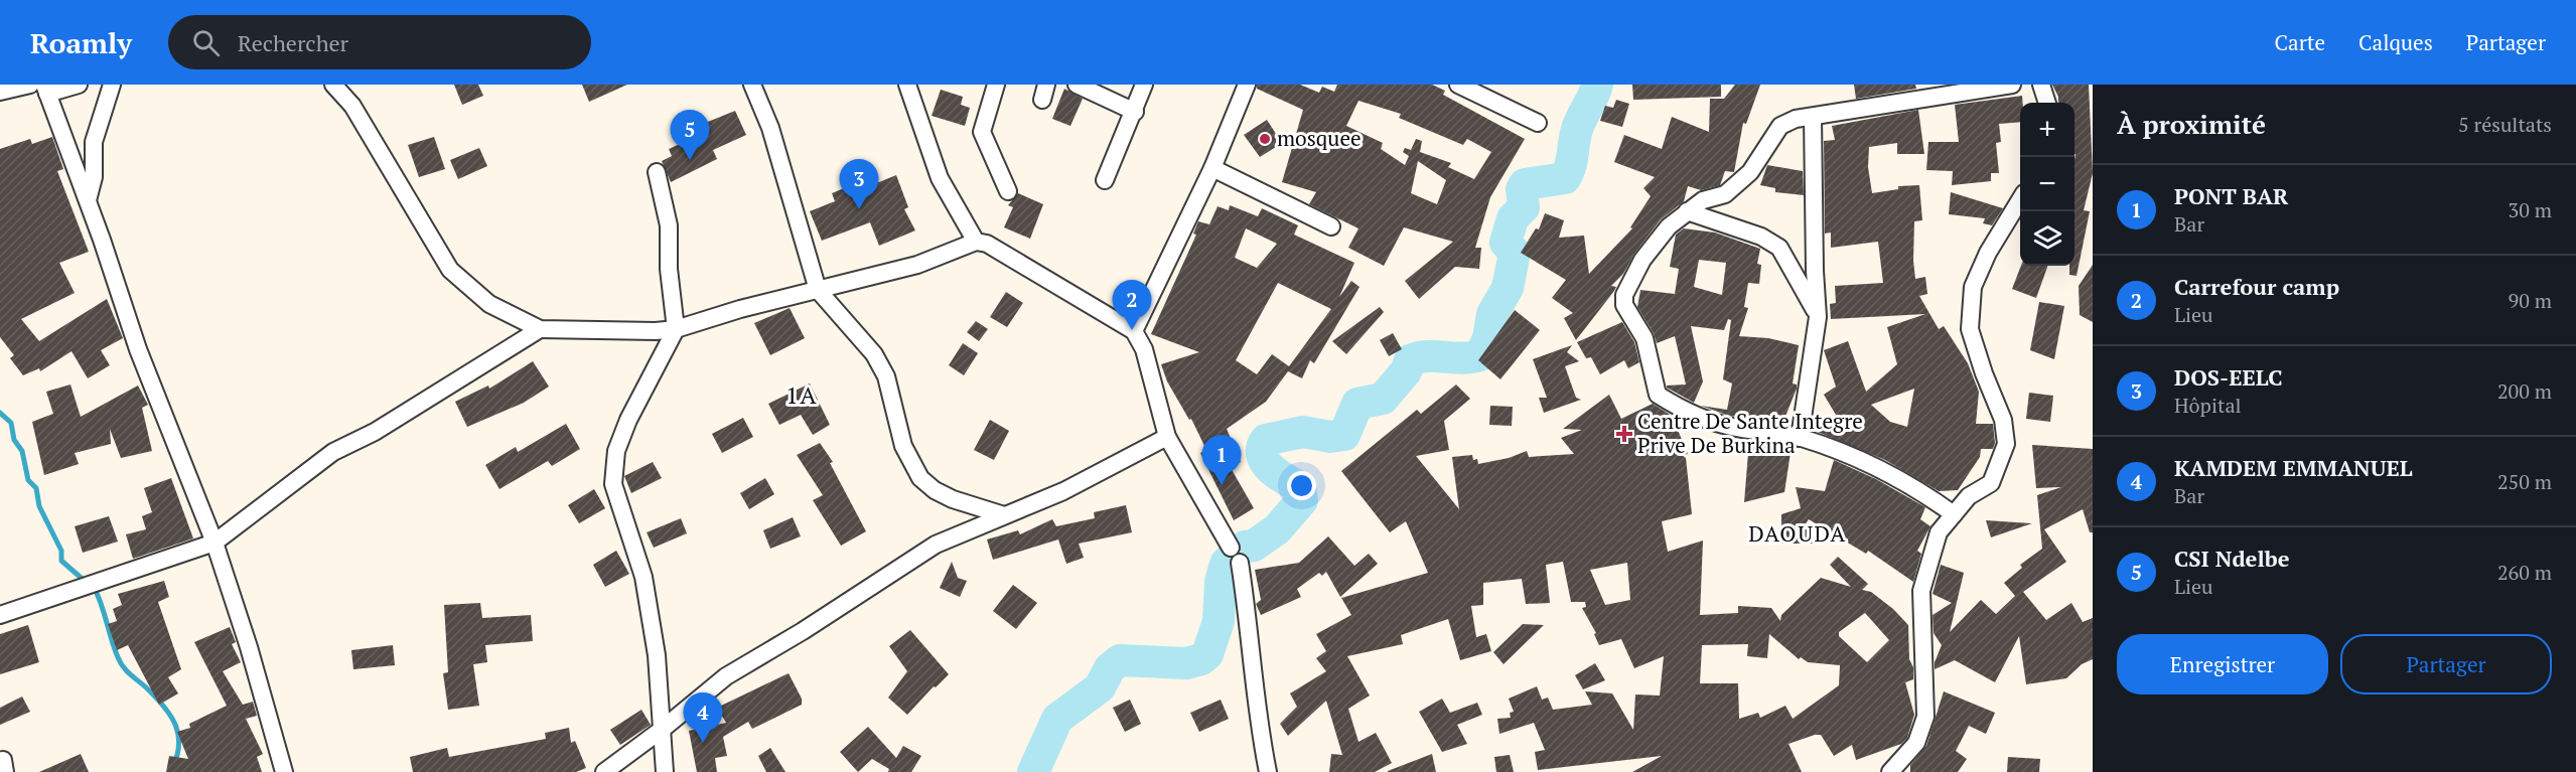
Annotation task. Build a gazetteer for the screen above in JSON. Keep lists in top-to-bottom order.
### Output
{
  "districts": ["1A", "DAOUDA"],
  "places": {
    "other": ["mosquee"],
    "health": ["Centre De Sante Integre Prive De Burkina"]
  },
  "page": {
    "header": "Roamly",
    "search": "Rechercher",
    "nav": ["Carte", "Calques", "Partager"],
    "heading": ["À proximité", "5 résultats"],
    "map_buttons": ["+", "−"],
    "pins": [
      "5",
      "3",
      "2",
      "1",
      "4"
    ],
    "list": [
      {
        "mark": "1",
        "name": "PONT BAR",
        "note": "Bar",
        "value": "30 m"
      },
      {
        "mark": "2",
        "name": "Carrefour camp",
        "note": "Lieu",
        "value": "90 m"
      },
      {
        "mark": "3",
        "name": "DOS-EELC",
        "note": "Hôpital",
        "value": "200 m"
      },
      {
        "mark": "4",
        "name": "KAMDEM EMMANUEL",
        "note": "Bar",
        "value": "250 m"
      },
      {
        "mark": "5",
        "name": "CSI Ndelbe",
        "note": "Lieu",
        "value": "260 m"
      }
    ],
    "buttons": ["Enregistrer", "Partager"]
  }
}
